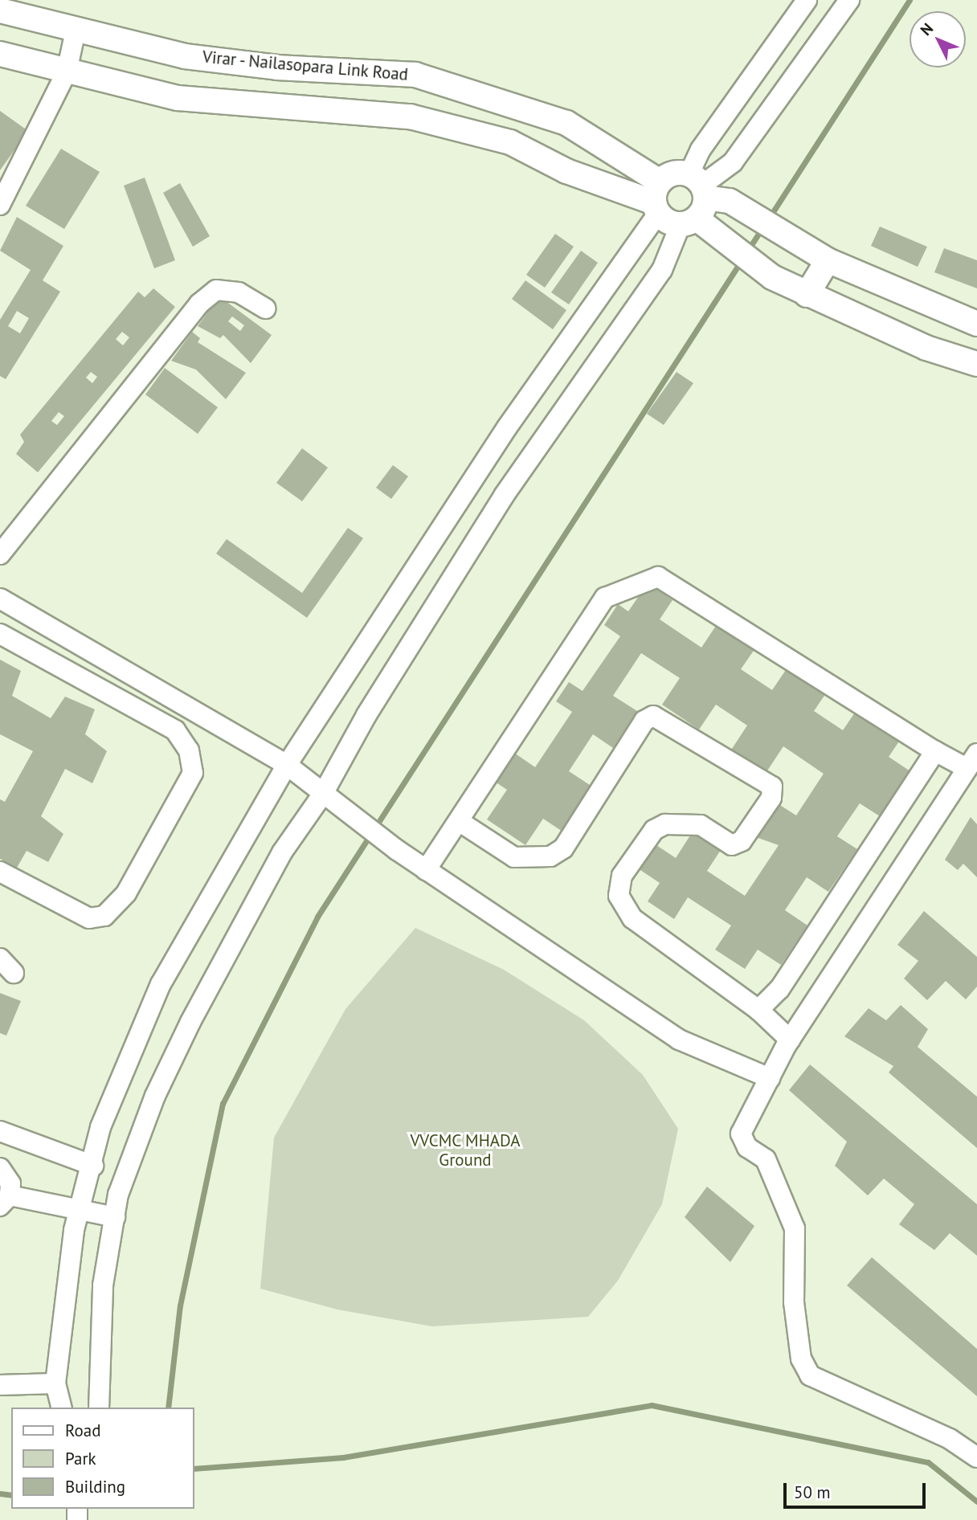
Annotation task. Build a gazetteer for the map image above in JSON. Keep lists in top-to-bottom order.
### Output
{
  "streets": {
    "street": ["Virar - Nailasopara Link Road"]
  },
  "parks": ["VVCMC MHADA Ground"],
  "legend": ["Road", "Park", "Building"],
  "scale_bar": "50 m",
  "north": "top left"
}
